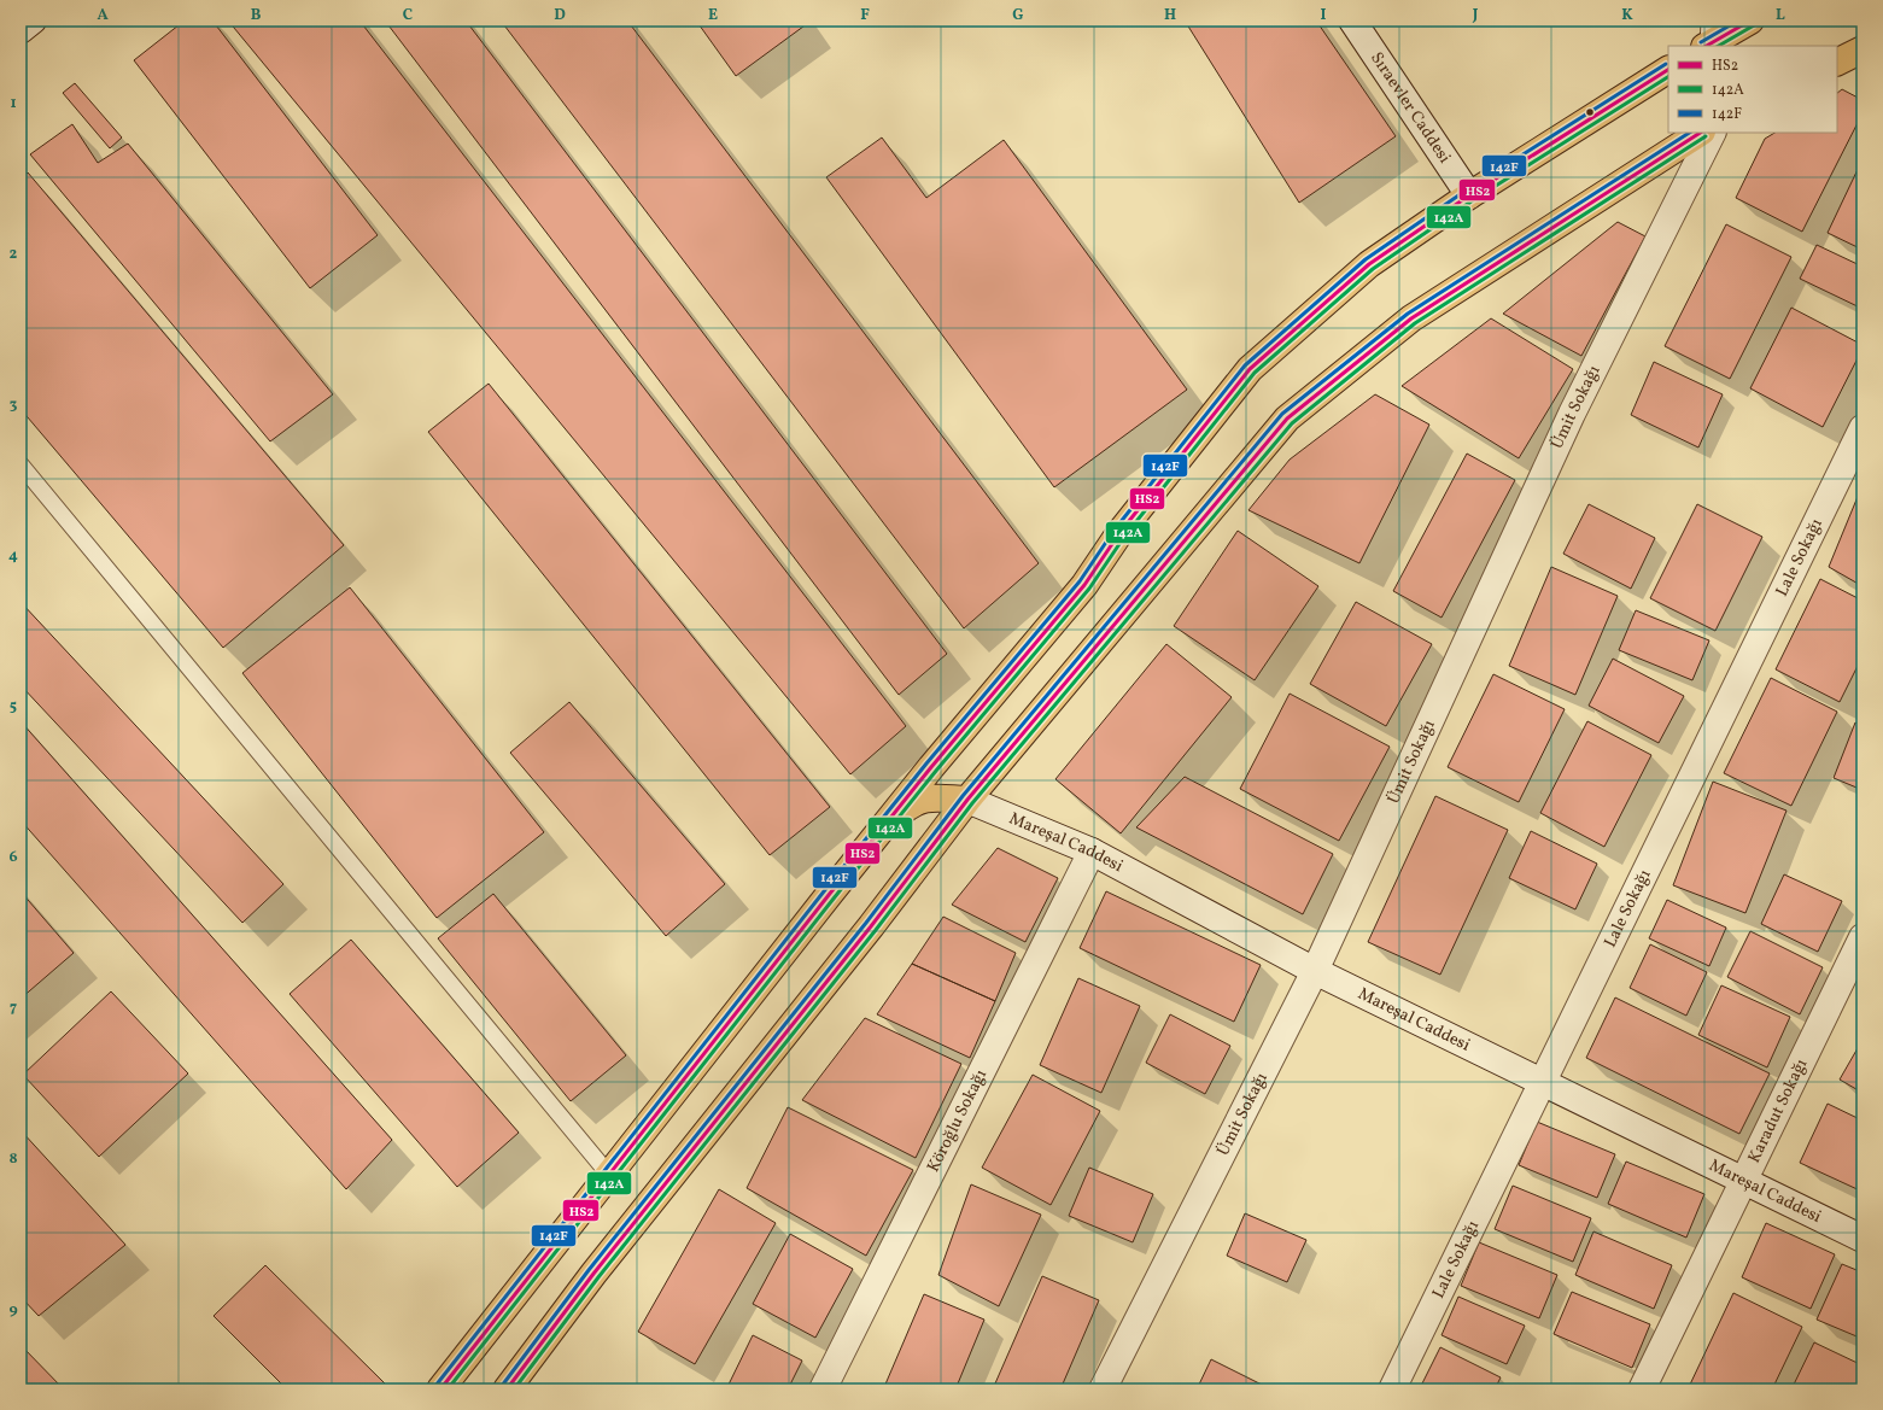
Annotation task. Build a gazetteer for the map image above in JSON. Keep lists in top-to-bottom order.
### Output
{
  "streets": {
    "street": [
      "Sıraevler Caddesi",
      "Ümit Sokağı",
      "Lale Sokağı",
      "Mareşal Caddesi",
      "Karadut Sokağı",
      "Köroğlu Sokağı"
    ]
  },
  "crossings": [
    ["Ümit Sokağı", "Mareşal Caddesi"],
    ["Lale Sokağı", "Mareşal Caddesi"],
    ["Mareşal Caddesi", "Karadut Sokağı"],
    ["Mareşal Caddesi", "Köroğlu Sokağı"]
  ],
  "lines": ["transit line HS2", "transit line 142F", "transit line 142A"],
  "legend": ["HS2", "142A", "142F"],
  "grid": {
    "columns": [
      "A",
      "B",
      "C",
      "D",
      "E",
      "F",
      "G",
      "H",
      "I",
      "J",
      "K",
      "L"
    ],
    "rows": [
      "1",
      "2",
      "3",
      "4",
      "5",
      "6",
      "7",
      "8",
      "9"
    ]
  }
}
